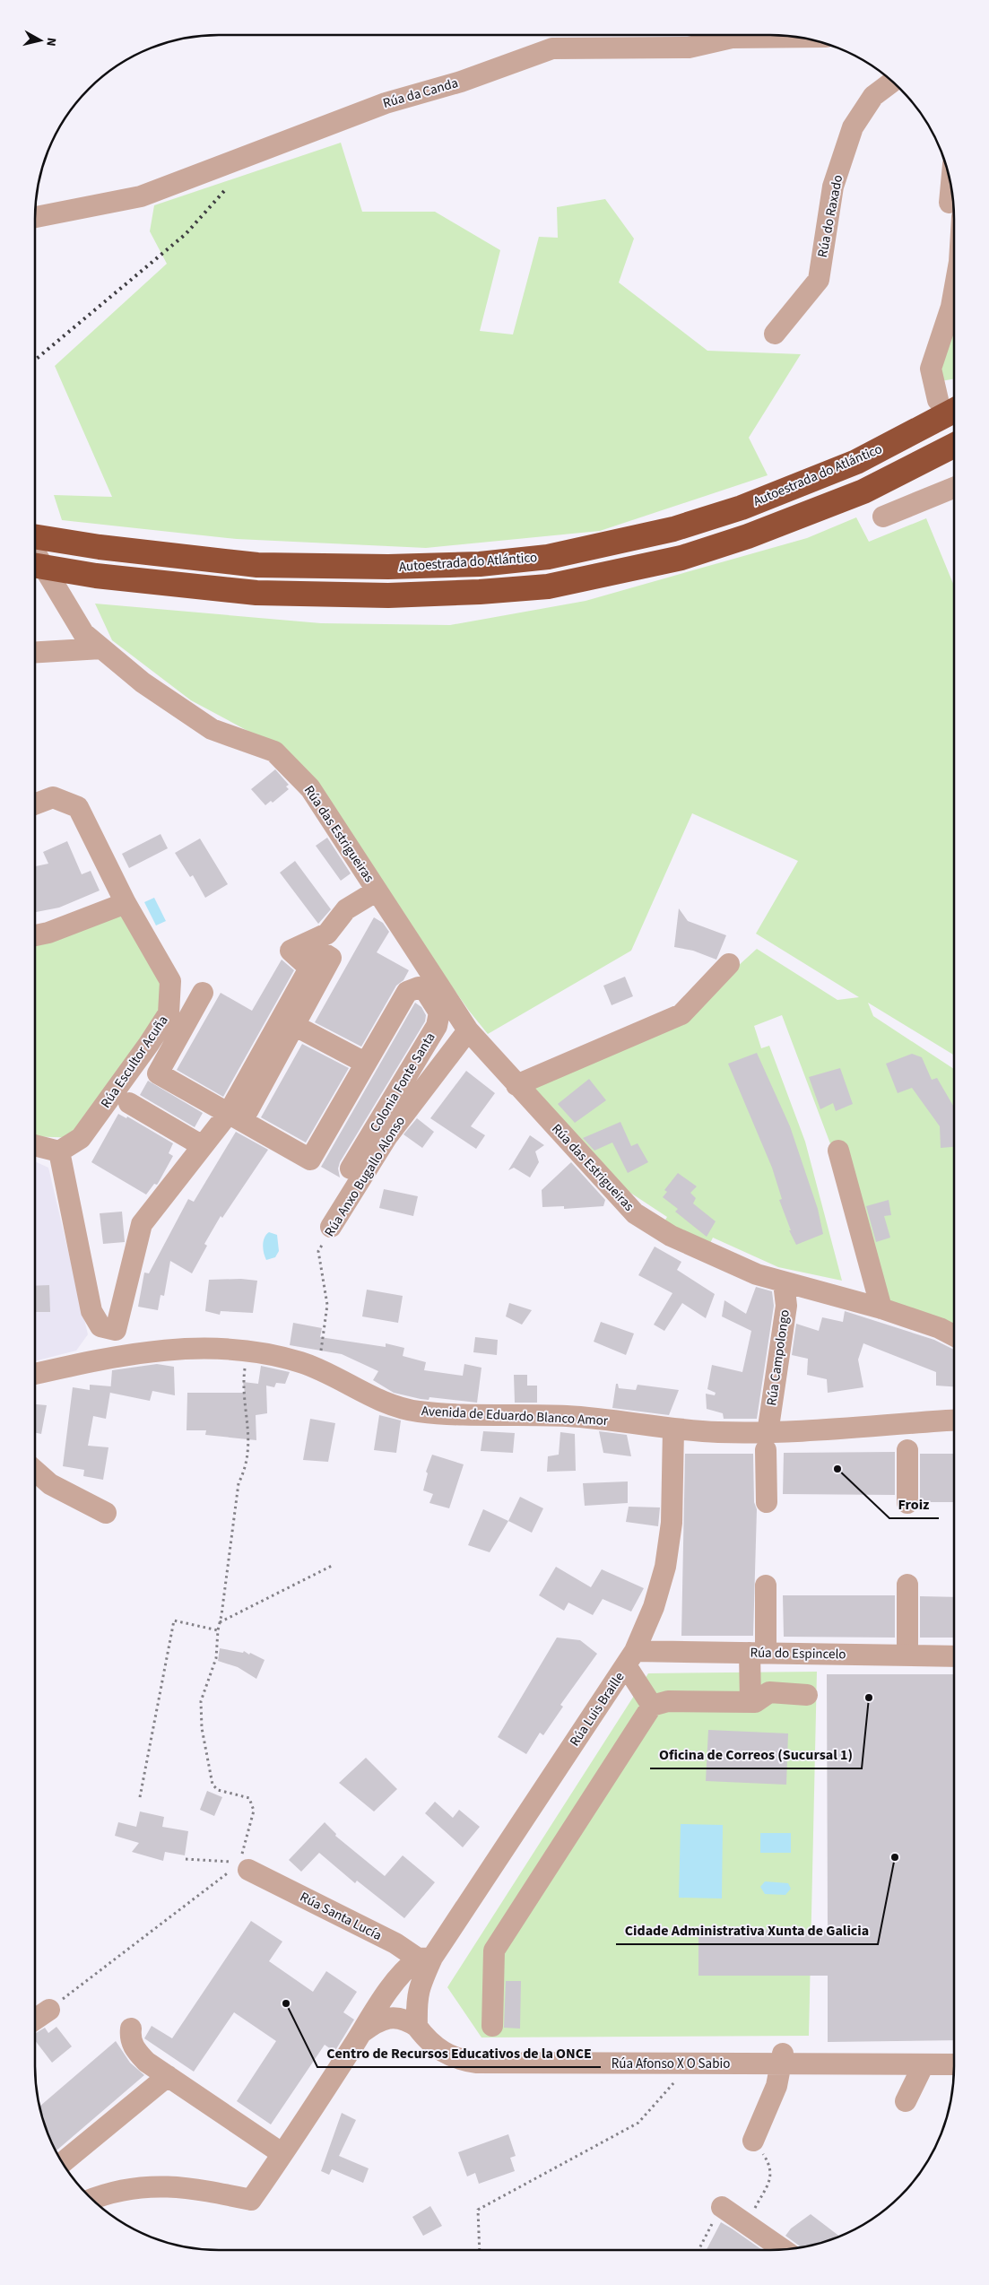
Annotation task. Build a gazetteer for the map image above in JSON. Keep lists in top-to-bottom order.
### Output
{
  "streets": {
    "highway": ["Autoestrada do Atlántico"],
    "street": [
      "Rúa da Canda",
      "Rúa do Raxado",
      "Rúa das Estrigueiras",
      "Rúa Escultor Acuña",
      "Colonia Fonte Santa",
      "Rúa Anxo Bugallo Alonso",
      "Rúa Campolongo",
      "Avenida de Eduardo Blanco Amor",
      "Rúa do Espincelo",
      "Rúa Luis Braille",
      "Rúa Santa Lucía",
      "Rúa Afonso X O Sabio"
    ]
  },
  "crossings": [
    ["Rúa das Estrigueiras", "Rúa Anxo Bugallo Alonso"],
    ["Rúa das Estrigueiras", "Rúa Campolongo"],
    ["Rúa Anxo Bugallo Alonso", "Avenida de Eduardo Blanco Amor"],
    ["Rúa Campolongo", "Avenida de Eduardo Blanco Amor"],
    ["Avenida de Eduardo Blanco Amor", "Rúa Luis Braille"],
    ["Rúa do Espincelo", "Rúa Luis Braille"],
    ["Rúa Luis Braille", "Rúa Santa Lucía"]
  ],
  "places": [
    "Froiz",
    "Oficina de Correos (Sucursal 1)",
    "Cidade Administrativa Xunta de Galicia",
    "Centro de Recursos Educativos de la ONCE"
  ],
  "north": "right"
}
